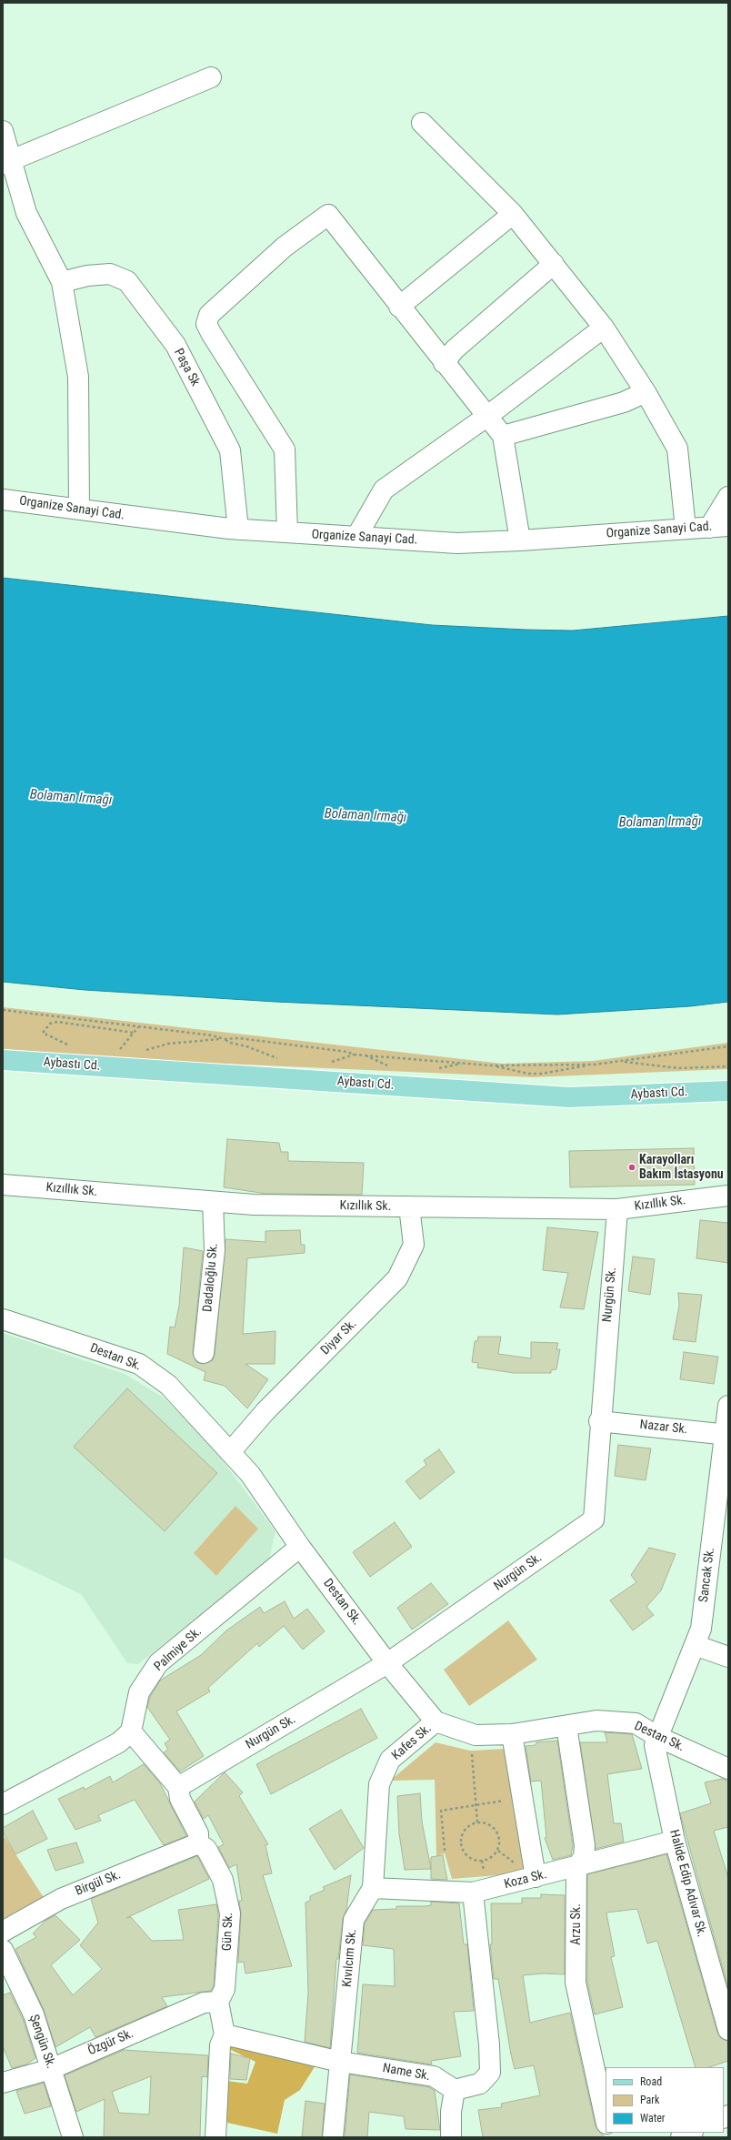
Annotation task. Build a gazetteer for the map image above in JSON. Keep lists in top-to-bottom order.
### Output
{
  "streets": {
    "main road": ["Aybastı Cd."],
    "street": [
      "Paşa Sk",
      "Organize Sanayi Cad.",
      "Kızıllık Sk.",
      "Dadaloğlu Sk.",
      "Nurgün Sk.",
      "Diyar Sk.",
      "Destan Sk.",
      "Nazar Sk.",
      "Sancak Sk.",
      "Palmiye Sk.",
      "Kafes Sk.",
      "Koza Sk.",
      "Birgül Sk.",
      "Halide Edip Adıvar Sk.",
      "Arzu Sk.",
      "Gün Sk.",
      "Kıvılcım Sk.",
      "Şengün Sk.",
      "Özgür Sk.",
      "Name Sk."
    ]
  },
  "crossings": [
    ["Paşa Sk", "Organize Sanayi Cad."],
    ["Kızıllık Sk.", "Dadaloğlu Sk."],
    ["Kızıllık Sk.", "Nurgün Sk."],
    ["Kızıllık Sk.", "Diyar Sk."],
    ["Nurgün Sk.", "Destan Sk."],
    ["Nurgün Sk.", "Nazar Sk."],
    ["Diyar Sk.", "Destan Sk."],
    ["Destan Sk.", "Sancak Sk."],
    ["Destan Sk.", "Palmiye Sk."],
    ["Destan Sk.", "Kafes Sk."],
    ["Destan Sk.", "Halide Edip Adıvar Sk."],
    ["Destan Sk.", "Arzu Sk."],
    ["Nazar Sk.", "Sancak Sk."],
    ["Sancak Sk.", "Halide Edip Adıvar Sk."],
    ["Kafes Sk.", "Kıvılcım Sk."],
    ["Koza Sk.", "Halide Edip Adıvar Sk."],
    ["Koza Sk.", "Arzu Sk."],
    ["Koza Sk.", "Kıvılcım Sk."],
    ["Birgül Sk.", "Gün Sk."],
    ["Gün Sk.", "Özgür Sk."],
    ["Kıvılcım Sk.", "Name Sk."],
    ["Şengün Sk.", "Özgür Sk."]
  ],
  "water": ["Bolaman Irmağı"],
  "places": ["Karayolları Bakım İstasyonu"],
  "legend": ["Road", "Park", "Water"]
}
